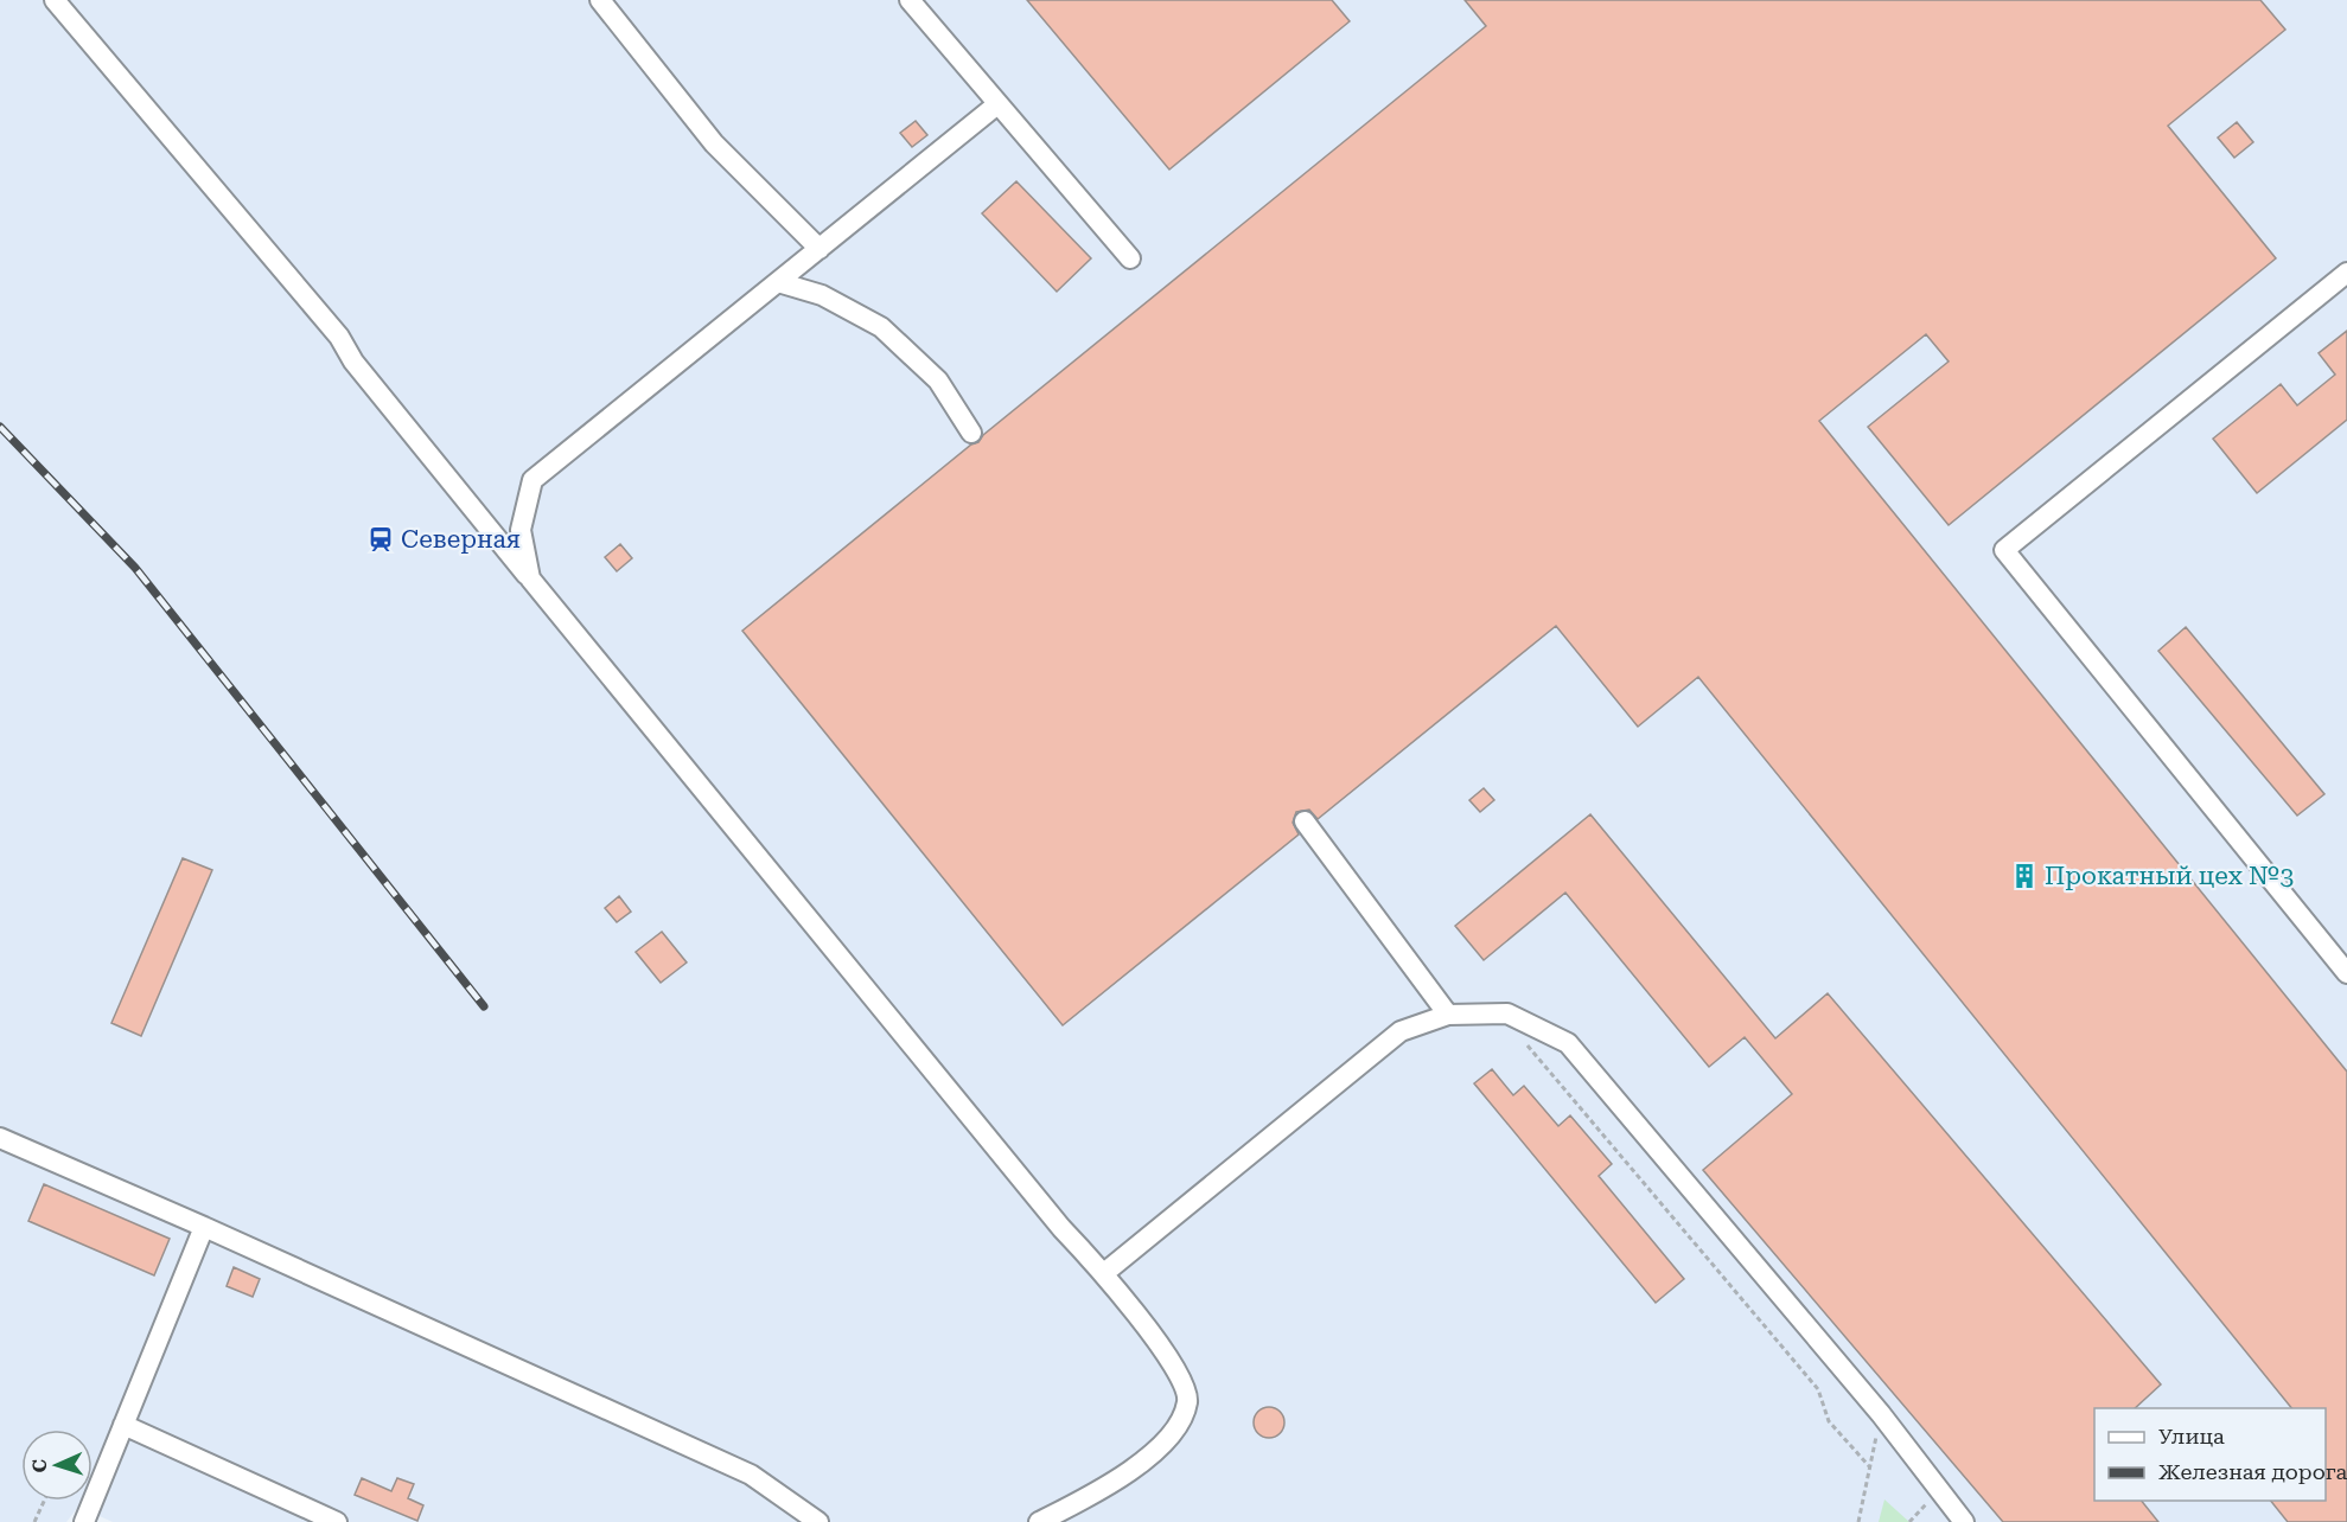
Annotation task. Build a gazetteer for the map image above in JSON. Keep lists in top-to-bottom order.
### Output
{
  "places": {
    "station": ["Северная"],
    "building": ["Прокатный цех №3"]
  },
  "legend": ["Улица", "Железная дорога"],
  "north": "left"
}
